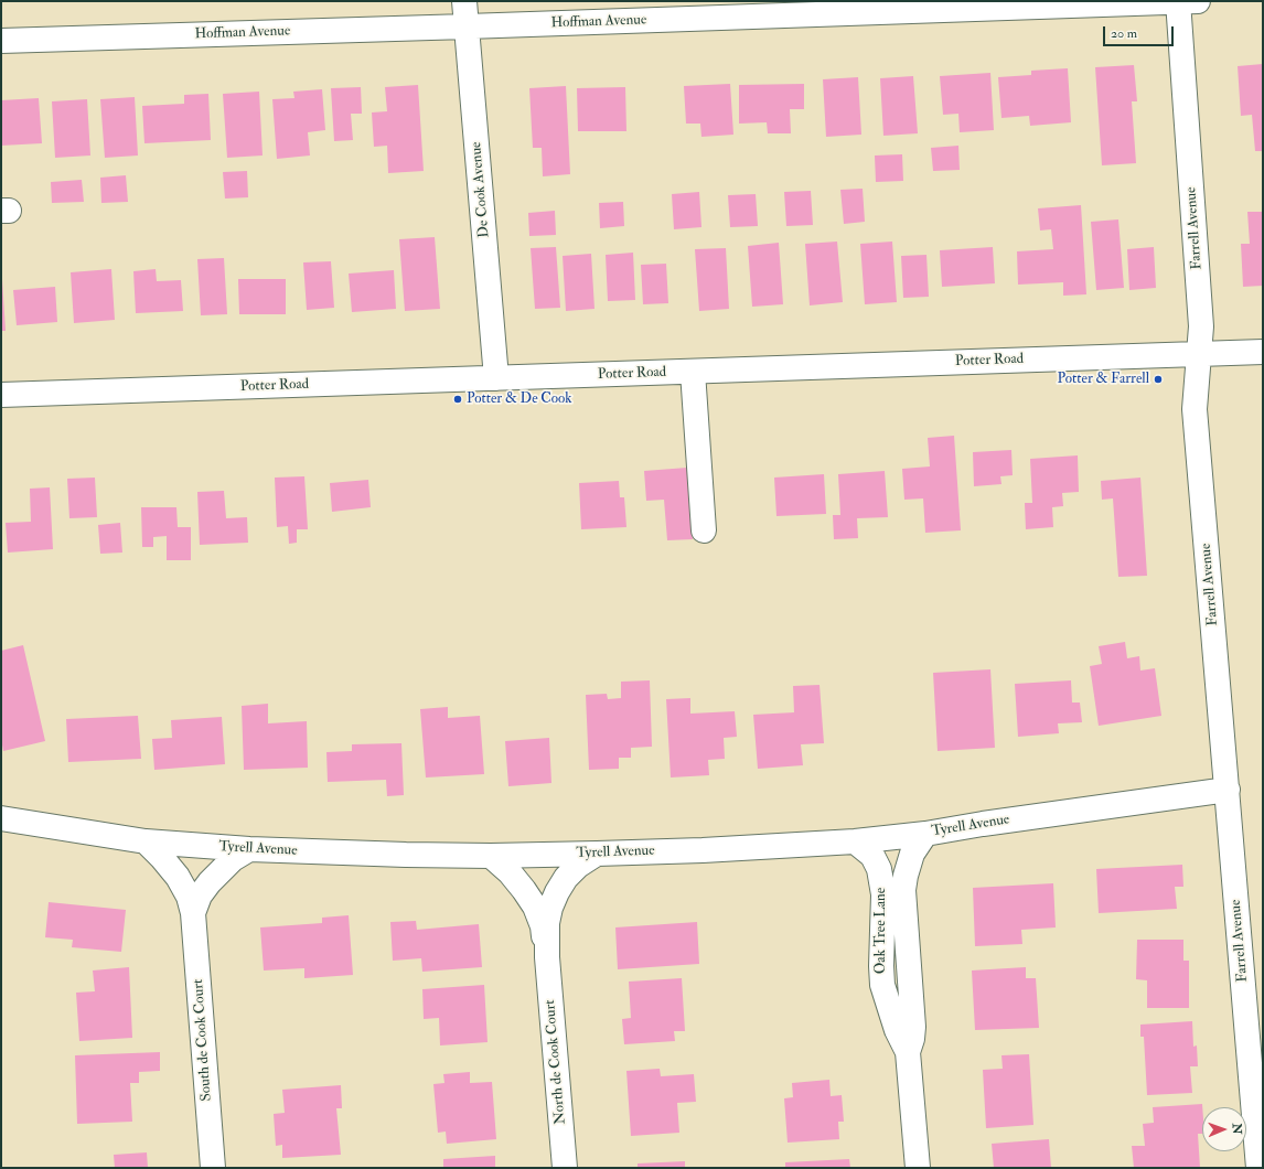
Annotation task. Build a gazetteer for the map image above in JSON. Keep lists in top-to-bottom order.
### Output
{
  "streets": {
    "street": [
      "Hoffman Avenue",
      "De Cook Avenue",
      "Farrell Avenue",
      "Potter Road",
      "Tyrell Avenue",
      "Oak Tree Lane",
      "South de Cook Court",
      "North de Cook Court"
    ]
  },
  "crossings": [
    ["Hoffman Avenue", "De Cook Avenue"],
    ["Hoffman Avenue", "Farrell Avenue"],
    ["De Cook Avenue", "Potter Road"],
    ["Farrell Avenue", "Potter Road"],
    ["Farrell Avenue", "Tyrell Avenue"],
    ["Tyrell Avenue", "Oak Tree Lane"],
    ["Tyrell Avenue", "South de Cook Court"],
    ["Tyrell Avenue", "North de Cook Court"]
  ],
  "places": ["Potter & Farrell", "Potter & De Cook"],
  "scale_bar": "20 m",
  "north": "right"
}
